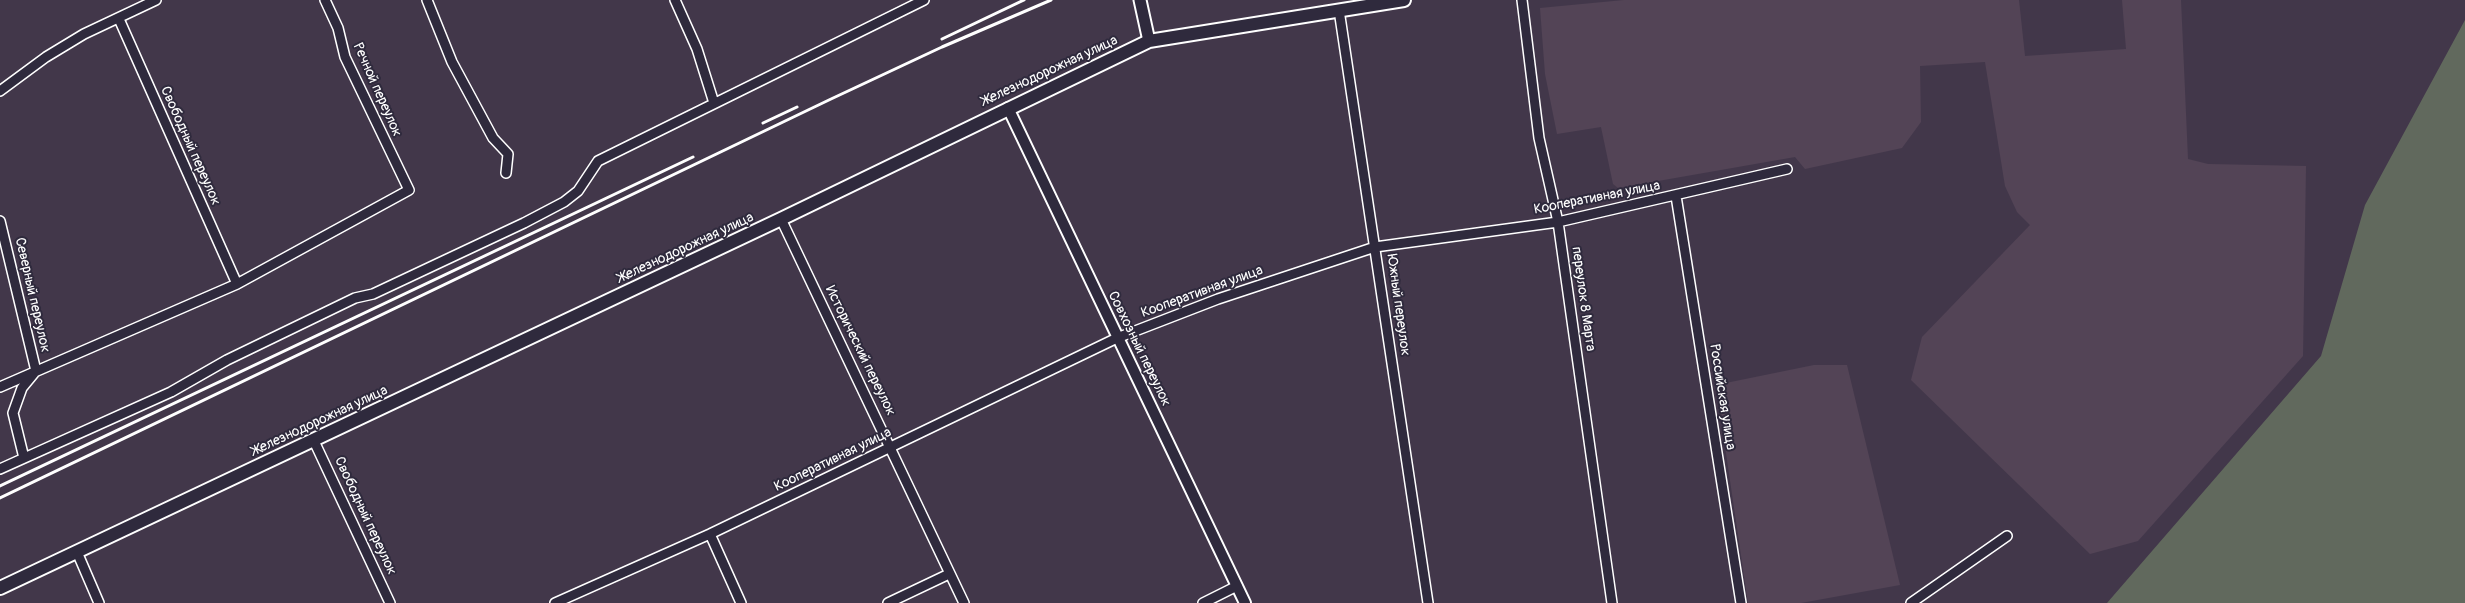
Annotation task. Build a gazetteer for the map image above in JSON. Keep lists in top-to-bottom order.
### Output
{
  "streets": {
    "main road": ["Железнодорожная улица"],
    "street": [
      "Речной переулок",
      "Свободный переулок",
      "Кооперативная улица",
      "Северный переулок",
      "переулок 8 Марта",
      "Южный переулок",
      "Совхозный переулок",
      "Исторический переулок",
      "Российская улица"
    ]
  },
  "crossings": [
    ["Железнодорожная улица", "Свободный переулок"],
    ["Железнодорожная улица", "Южный переулок"],
    ["Железнодорожная улица", "Совхозный переулок"],
    ["Железнодорожная улица", "Исторический переулок"],
    ["Речной переулок", "Свободный переулок"],
    ["Кооперативная улица", "переулок 8 Марта"],
    ["Кооперативная улица", "Южный переулок"],
    ["Кооперативная улица", "Совхозный переулок"],
    ["Кооперативная улица", "Исторический переулок"],
    ["Кооперативная улица", "Российская улица"]
  ]
}
